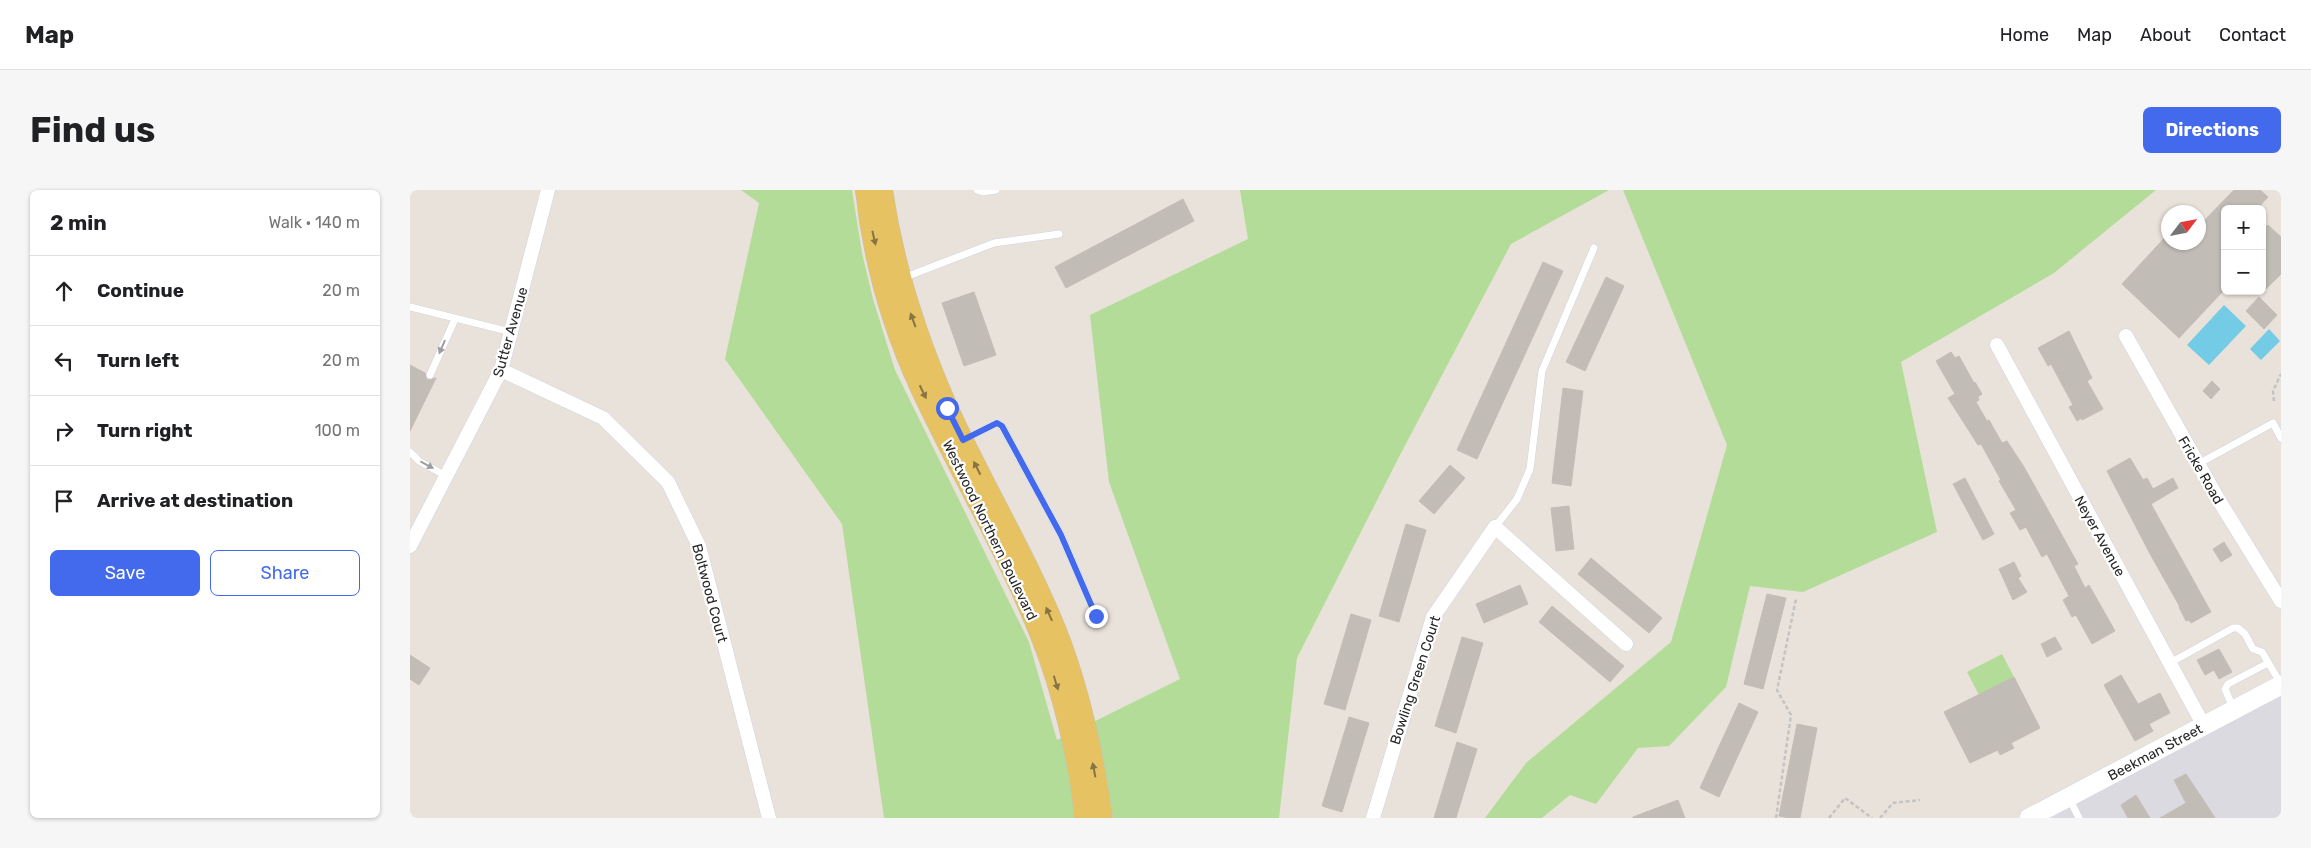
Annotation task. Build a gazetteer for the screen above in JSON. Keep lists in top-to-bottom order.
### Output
{
  "streets": {
    "main road": ["Westwood Northern Boulevard", "Beekman Street"],
    "street": [
      "Sutter Avenue",
      "Fricke Road",
      "Neyer Avenue",
      "Boltwood Court",
      "Bowling Green Court"
    ]
  },
  "crossings": [
    ["Sutter Avenue", "Boltwood Court"],
    ["Neyer Avenue", "Beekman Street"]
  ],
  "north": "top right",
  "page": {
    "header": "Map",
    "nav": [
      "Home",
      "Map",
      "About",
      "Contact"
    ],
    "buttons": [
      "Directions",
      ["Save", "Share"]
    ],
    "title": "Find us",
    "heading": ["2 min", "Walk · 140 m"],
    "map_buttons": ["+", "−"],
    "list": [
      ["Continue", "20 m"],
      ["Turn left", "20 m"],
      ["Turn right", "100 m"],
      "Arrive at destination"
    ]
  }
}
